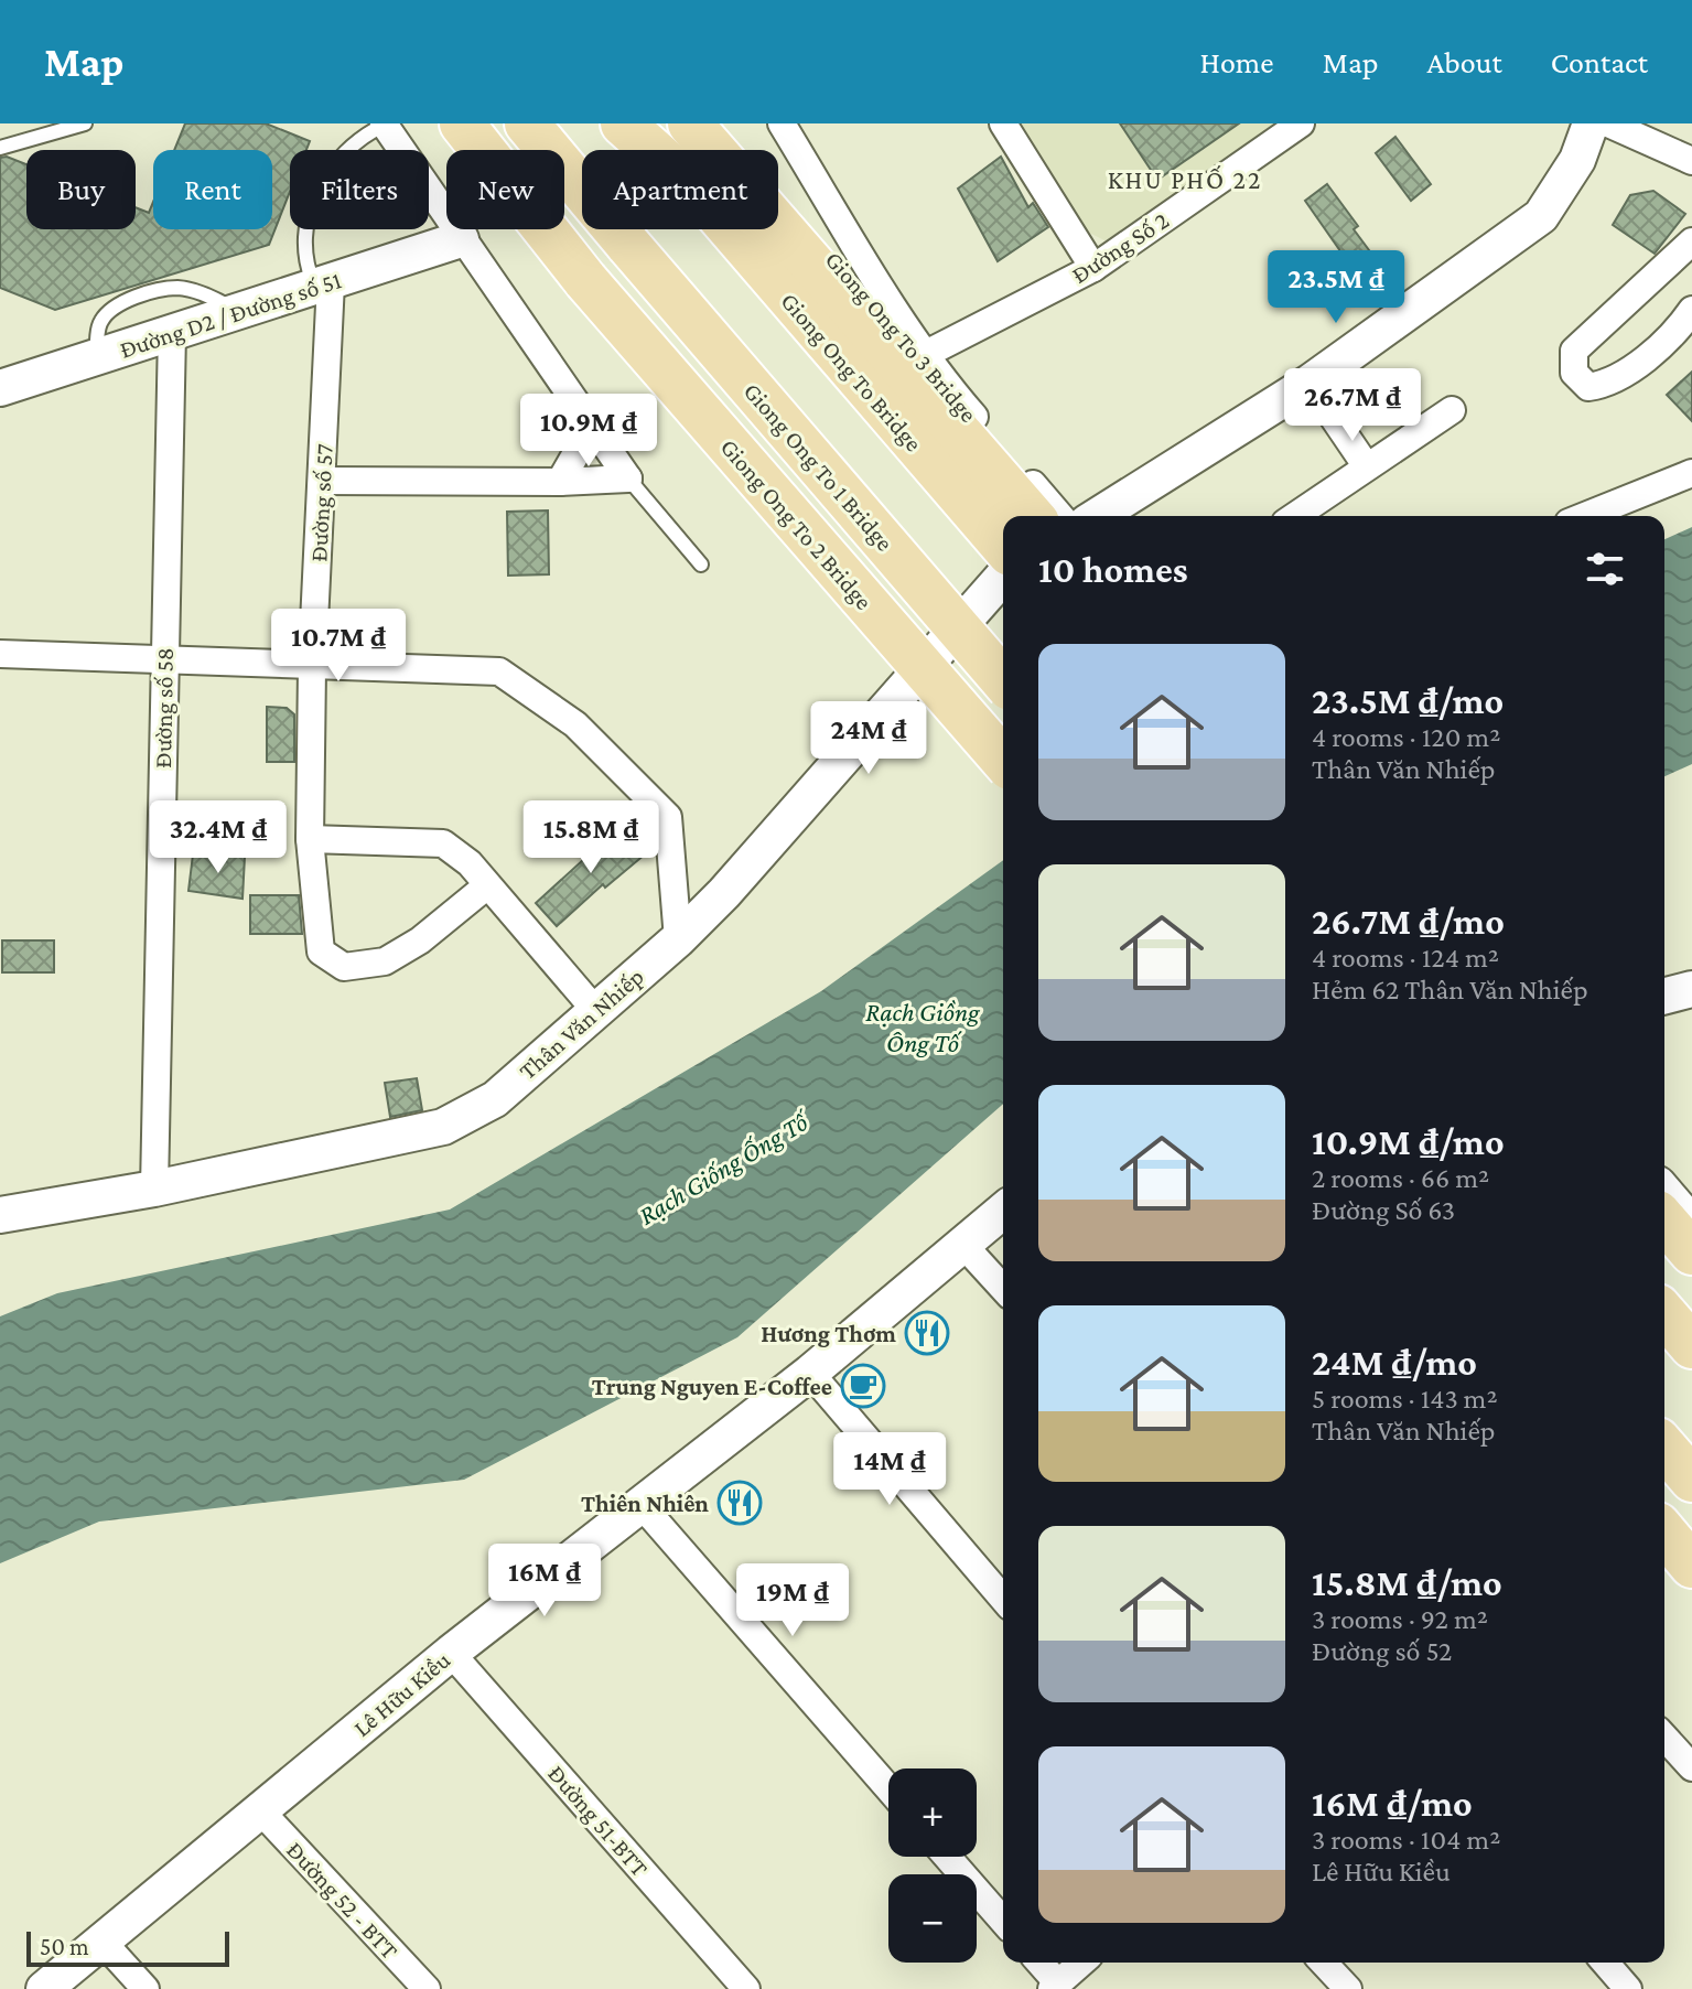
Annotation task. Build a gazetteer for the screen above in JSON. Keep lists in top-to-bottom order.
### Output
{
  "streets": {
    "main road": [
      "Giong Ong To 3 Bridge",
      "Giong Ong To Bridge",
      "Giong Ong To 1 Bridge",
      "Giong Ong To 2 Bridge"
    ],
    "street": [
      "Đường Số 2",
      "Đường D2 / Đường số 51",
      "Đường số 57",
      "Đường số 58",
      "Thân Văn Nhiếp",
      "Lê Hữu Kiều",
      "Đường 51-BTT",
      "Đường 52 - BTT"
    ]
  },
  "crossings": [
    ["Đường D2 / Đường số 51", "Đường số 57"],
    ["Đường D2 / Đường số 51", "Đường số 58"],
    ["Đường số 58", "Thân Văn Nhiếp"],
    ["Lê Hữu Kiều", "Đường 51-BTT"],
    ["Lê Hữu Kiều", "Đường 52 - BTT"]
  ],
  "districts": ["KHU PHỐ 22"],
  "water": ["Rạch Giồng Ông Tố", "Rạch Giống Ống Tố"],
  "places": {
    "restaurant": ["Hương Thơm", "Thiên Nhiên"],
    "cafe": ["Trung Nguyen E-Coffee"]
  },
  "scale_bar": "50 m",
  "page": {
    "header": "Map",
    "nav": [
      "Home",
      "Map",
      "About",
      "Contact"
    ],
    "chip": [
      "Buy",
      "Rent",
      "Filters",
      "New",
      "Apartment"
    ],
    "price": [
      "23.5M ₫",
      "26.7M ₫",
      "10.9M ₫",
      "10.7M ₫",
      "24M ₫",
      "32.4M ₫",
      "15.8M ₫",
      "14M ₫",
      "16M ₫",
      "19M ₫"
    ],
    "heading": "10 homes",
    "list": [
      {
        "name": "23.5M ₫/mo",
        "note": "4 rooms · 120 m² · Thân Văn Nhiếp"
      },
      {
        "name": "26.7M ₫/mo",
        "note": "4 rooms · 124 m² · Hẻm 62 Thân Văn Nhiếp"
      },
      {
        "name": "10.9M ₫/mo",
        "note": "2 rooms · 66 m² · Đường Số 63"
      },
      {
        "name": "24M ₫/mo",
        "note": "5 rooms · 143 m² · Thân Văn Nhiếp"
      },
      {
        "name": "15.8M ₫/mo",
        "note": "3 rooms · 92 m² · Đường số 52"
      },
      {
        "name": "16M ₫/mo",
        "note": "3 rooms · 104 m² · Lê Hữu Kiều"
      }
    ],
    "map_buttons": ["+", "−"],
    "scale": "50 m"
  }
}
